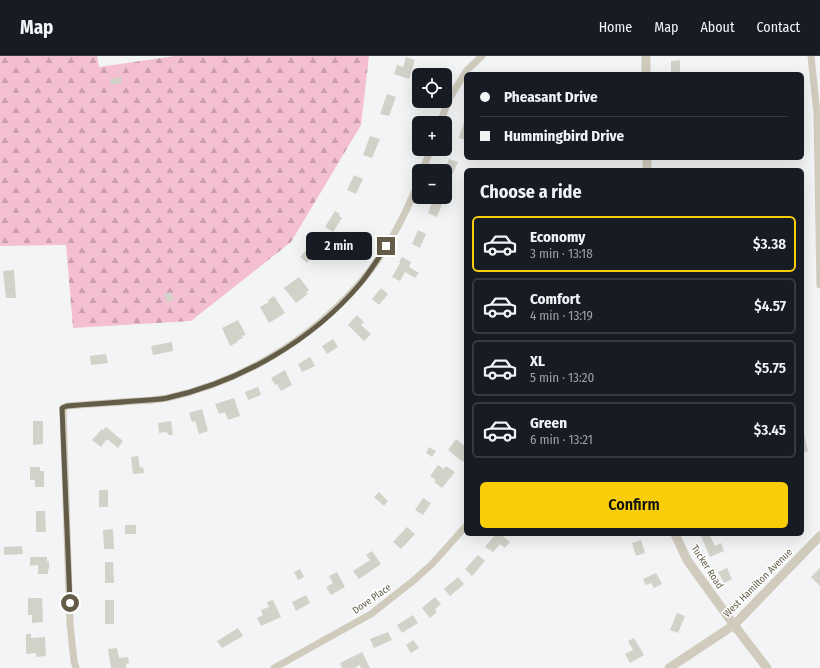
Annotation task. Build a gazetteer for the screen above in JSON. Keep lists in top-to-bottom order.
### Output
{
  "streets": {
    "street": ["Tucker Road", "West Hamilton Avenue", "Dove Place"]
  },
  "crossings": [
    ["Tucker Road", "West Hamilton Avenue"]
  ],
  "page": {
    "header": "Map",
    "nav": [
      "Home",
      "Map",
      "About",
      "Contact"
    ],
    "map_buttons": ["+", "−"],
    "banner": ["Pheasant Drive", "Hummingbird Drive"],
    "heading": "Choose a ride",
    "list": [
      {
        "name": "Economy",
        "note": "3 min · 13:18",
        "value": "$3.38"
      },
      {
        "name": "Comfort",
        "note": "4 min · 13:19",
        "value": "$4.57"
      },
      {
        "name": "XL",
        "note": "5 min · 13:20",
        "value": "$5.75"
      },
      {
        "name": "Green",
        "note": "6 min · 13:21",
        "value": "$3.45"
      }
    ],
    "bubble": "2 min",
    "buttons": "Confirm"
  }
}
